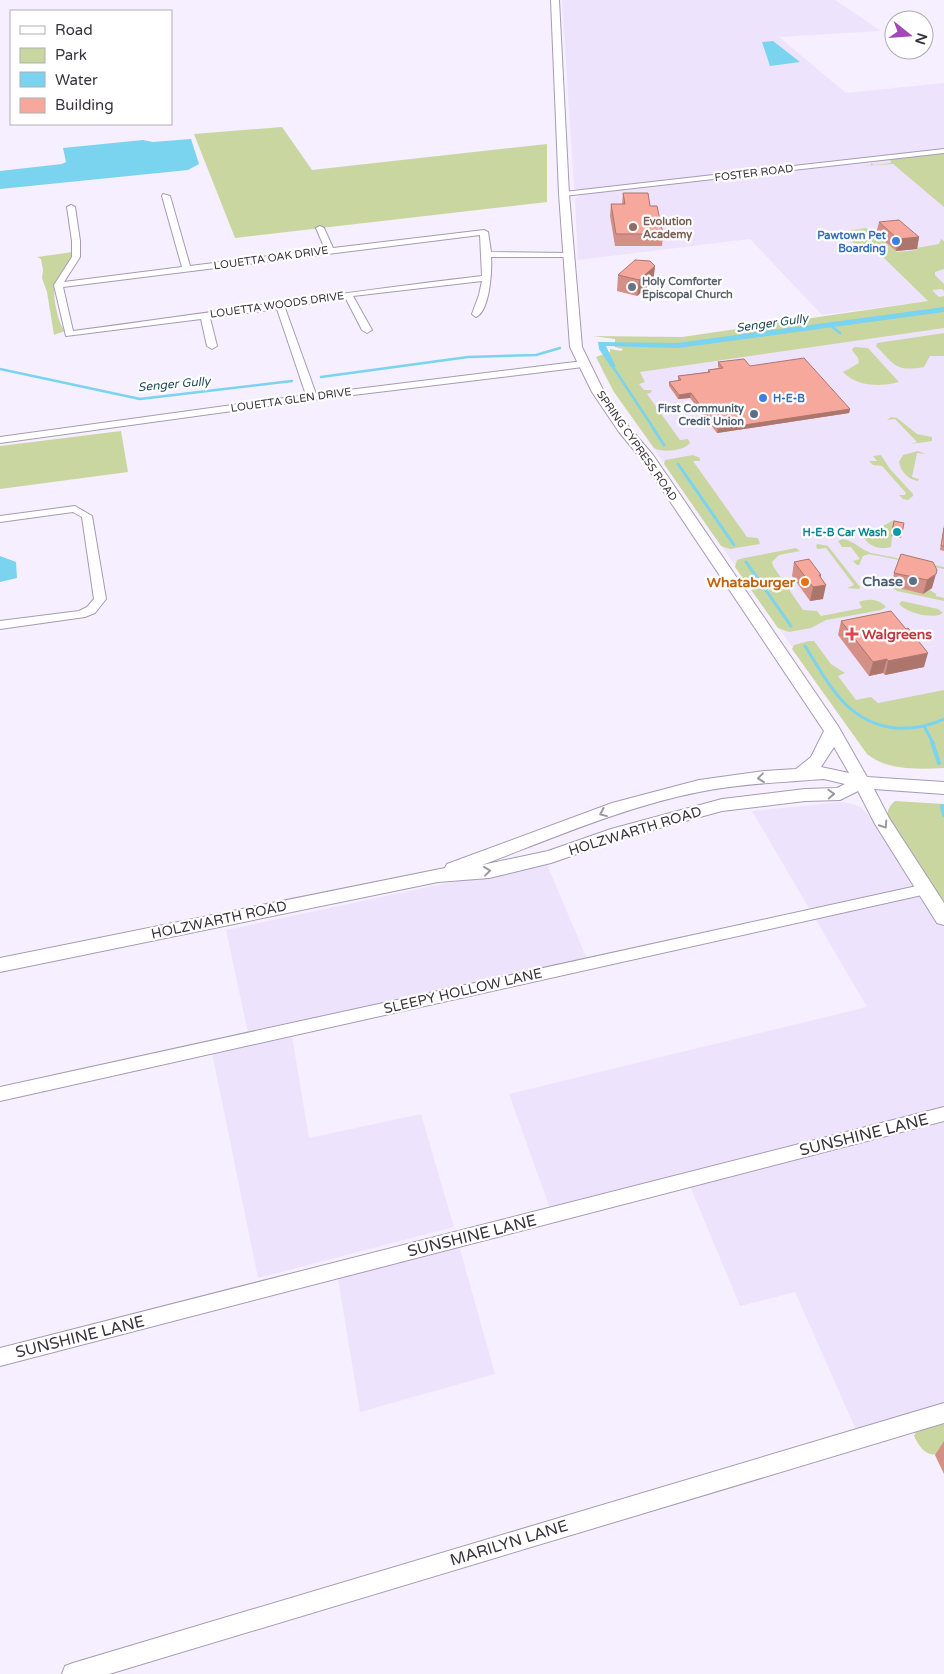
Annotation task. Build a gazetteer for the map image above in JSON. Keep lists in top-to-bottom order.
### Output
{
  "streets": {
    "main road": ["SPRING CYPRESS ROAD", "HOLZWARTH ROAD"],
    "street": [
      "FOSTER ROAD",
      "LOUETTA OAK DRIVE",
      "LOUETTA WOODS DRIVE",
      "LOUETTA GLEN DRIVE",
      "SLEEPY HOLLOW LANE",
      "SUNSHINE LANE",
      "MARILYN LANE"
    ]
  },
  "crossings": [
    ["FOSTER ROAD", "SPRING CYPRESS ROAD"],
    ["LOUETTA OAK DRIVE", "LOUETTA WOODS DRIVE"],
    ["LOUETTA GLEN DRIVE", "SPRING CYPRESS ROAD"],
    ["SPRING CYPRESS ROAD", "HOLZWARTH ROAD"],
    ["SPRING CYPRESS ROAD", "SLEEPY HOLLOW LANE"]
  ],
  "water": ["Senger Gully"],
  "places": {
    "other": [
      "Evolution Academy",
      "Pawtown Pet Boarding",
      "Holy Comforter Episcopal Church",
      "H-E-B",
      "First Community Credit Union",
      "H-E-B Car Wash",
      "Chase",
      "Whataburger"
    ],
    "health": ["Walgreens"]
  },
  "legend": [
    "Road",
    "Park",
    "Water",
    "Building"
  ],
  "north": "right"
}
